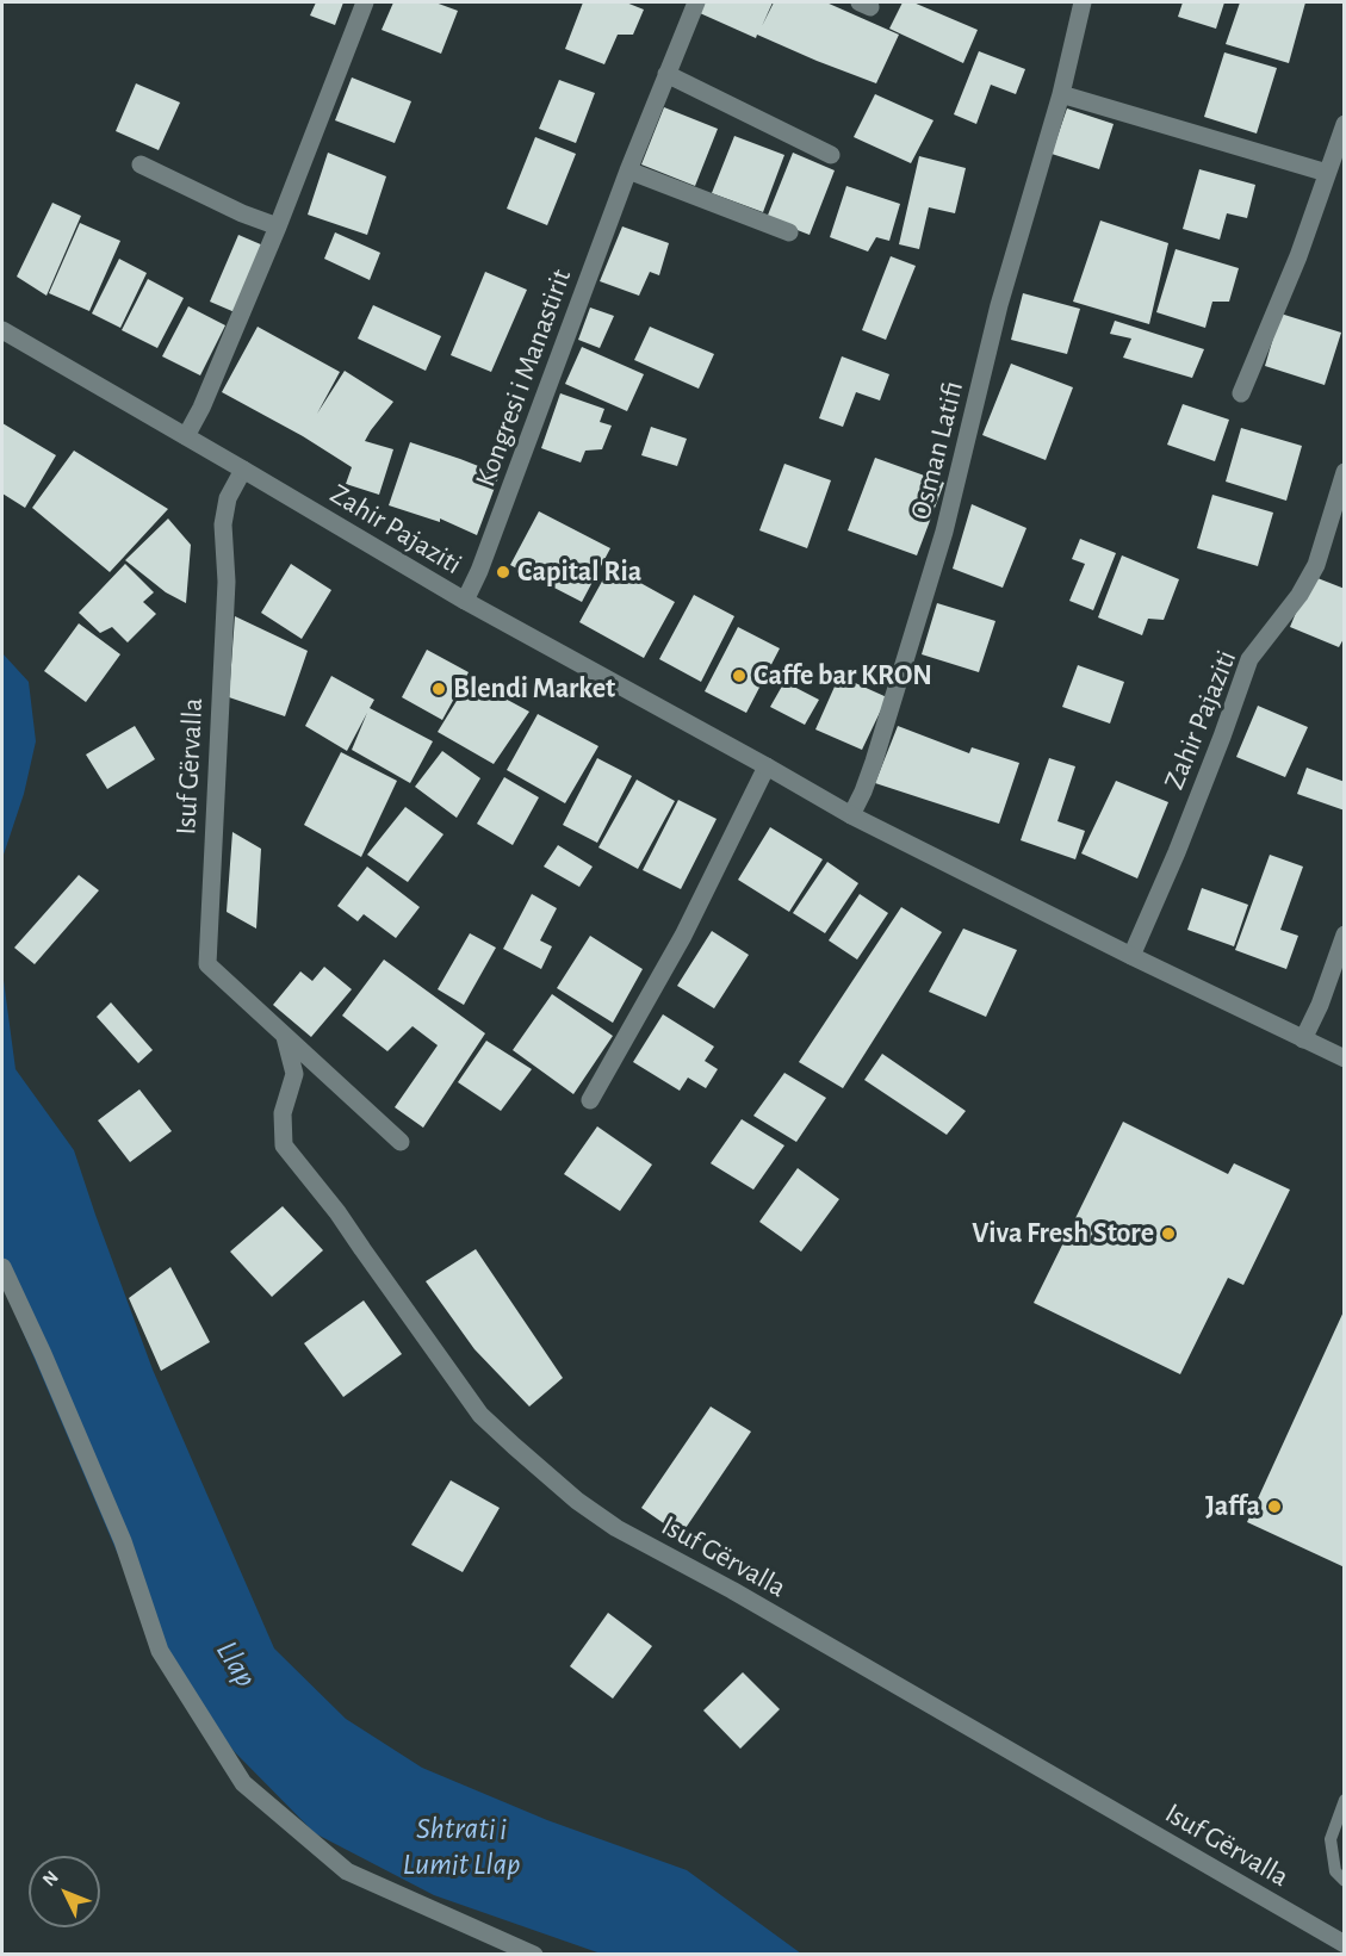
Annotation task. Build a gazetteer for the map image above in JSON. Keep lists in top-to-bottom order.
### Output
{
  "streets": {
    "street": [
      "Kongresi i Manastirit",
      "Osman Latifi",
      "Zahir Pajaziti",
      "Isuf Gërvalla"
    ]
  },
  "crossings": [
    ["Kongresi i Manastirit", "Zahir Pajaziti"],
    ["Osman Latifi", "Zahir Pajaziti"],
    ["Zahir Pajaziti", "Isuf Gërvalla"]
  ],
  "water": ["Llap", "Shtrati i Lumit Llap"],
  "places": [
    "Capital Ria",
    "Caffe bar KRON",
    "Blendi Market",
    "Viva Fresh Store",
    "Jaffa"
  ],
  "north": "top left"
}
